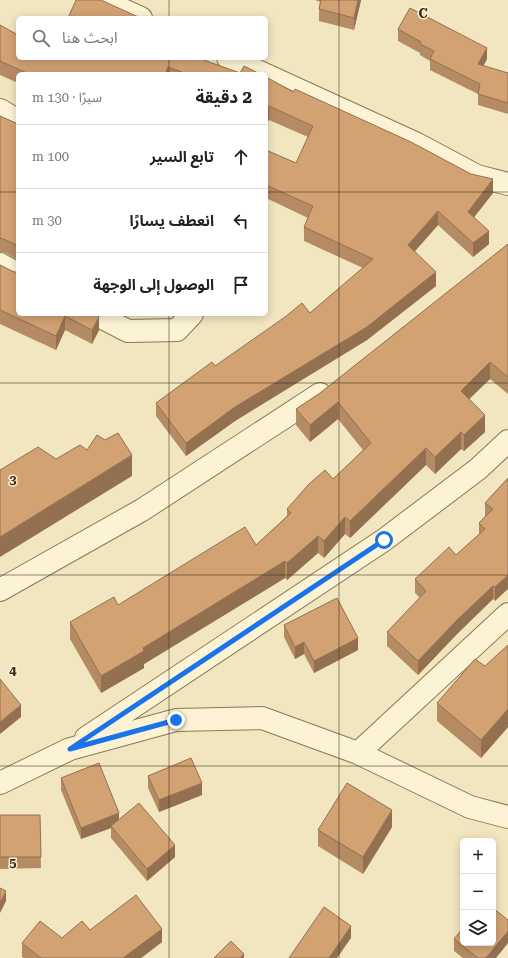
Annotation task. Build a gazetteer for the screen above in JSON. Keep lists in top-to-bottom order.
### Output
{
  "page": {
    "search": "ابحث هنا",
    "heading": ["2 دقيقة", "سيرًا · 130 m"],
    "list": [
      ["تابع السير", "100 m"],
      ["انعطف يسارًا", "30 m"],
      "الوصول إلى الوجهة"
    ],
    "map_buttons": ["+", "−"]
  },
  "grid": {
    "columns": ["C"],
    "rows": ["3", "4", "5"]
  }
}
